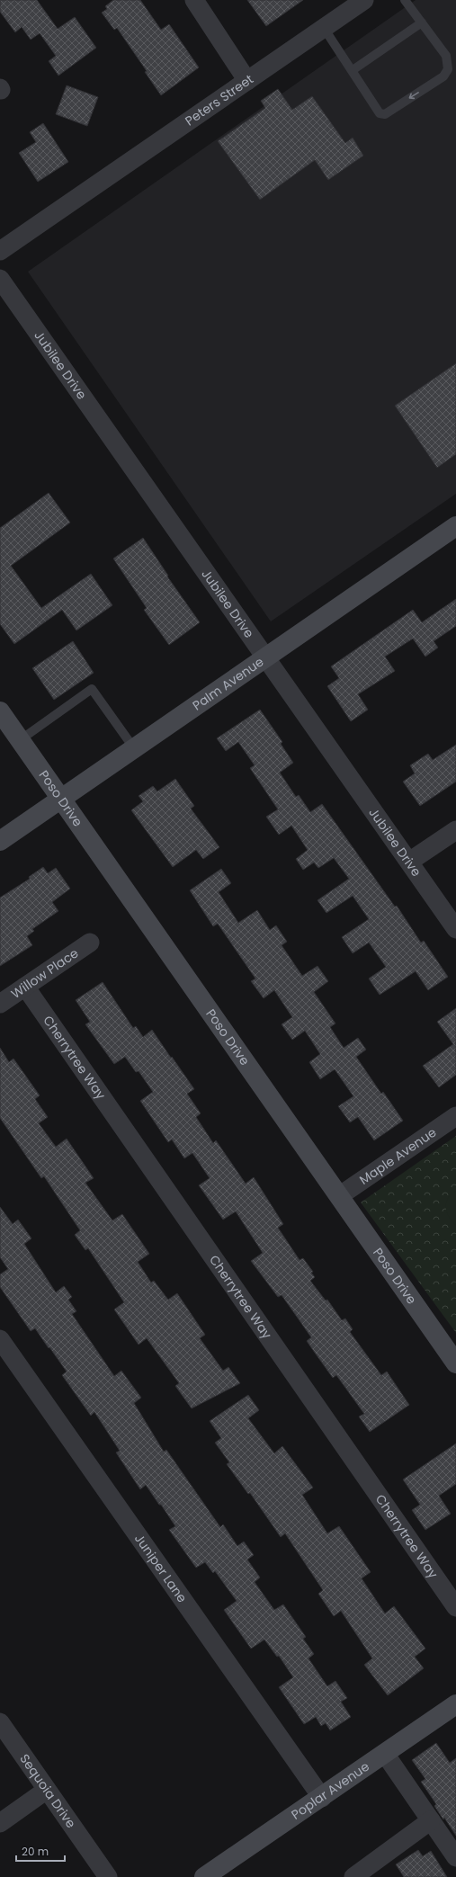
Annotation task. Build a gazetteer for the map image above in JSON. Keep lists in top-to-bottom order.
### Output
{
  "streets": {
    "main road": ["Palm Avenue", "Poso Drive", "Poplar Avenue"],
    "street": [
      "Peters Street",
      "Jubilee Drive",
      "Willow Place",
      "Cherrytree Way",
      "Maple Avenue",
      "Juniper Lane",
      "Sequoia Drive"
    ]
  },
  "crossings": [
    ["Jubilee Drive", "Palm Avenue"],
    ["Palm Avenue", "Poso Drive"],
    ["Poso Drive", "Maple Avenue"],
    ["Willow Place", "Cherrytree Way"],
    ["Juniper Lane", "Poplar Avenue"]
  ],
  "scale_bar": "20 m"
}
